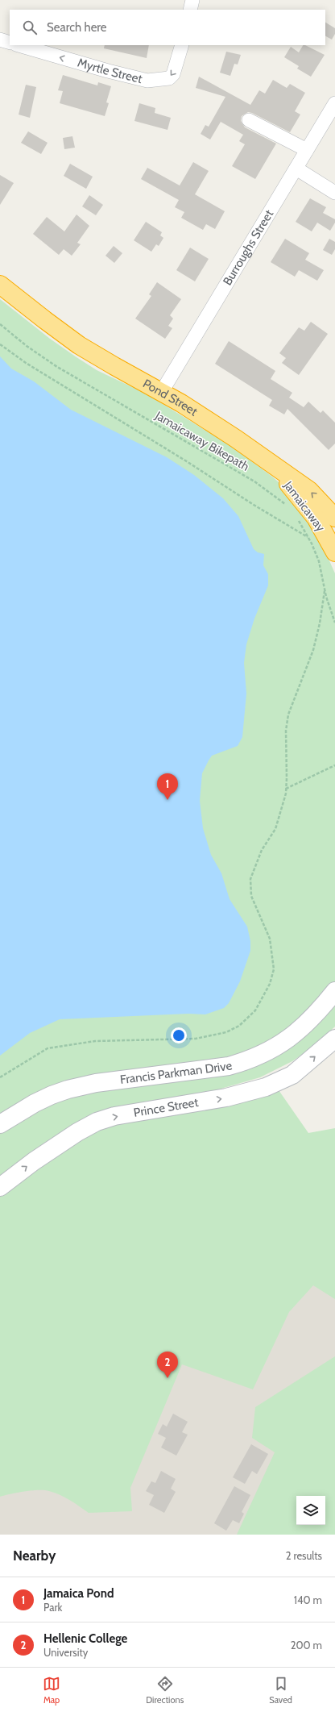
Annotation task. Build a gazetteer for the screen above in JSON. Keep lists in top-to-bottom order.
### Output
{
  "streets": {
    "highway": ["Pond Street", "Jamaicaway"],
    "main road": ["Francis Parkman Drive", "Prince Street"],
    "street": ["Myrtle Street", "Burroughs Street"],
    "path": ["Jamaicaway Bikepath"]
  },
  "crossings": [
    ["Burroughs Street", "Pond Street"],
    ["Pond Street", "Jamaicaway"]
  ],
  "one_way": ["Myrtle Street", "Prince Street"],
  "page": {
    "search": "Search here",
    "pins": ["1", "2"],
    "heading": ["Nearby", "2 results"],
    "list": [
      {
        "mark": "1",
        "name": "Jamaica Pond",
        "note": "Park",
        "value": "140 m"
      },
      {
        "mark": "2",
        "name": "Hellenic College",
        "note": "University",
        "value": "200 m"
      }
    ],
    "nav": ["Map", "Directions", "Saved"]
  }
}
